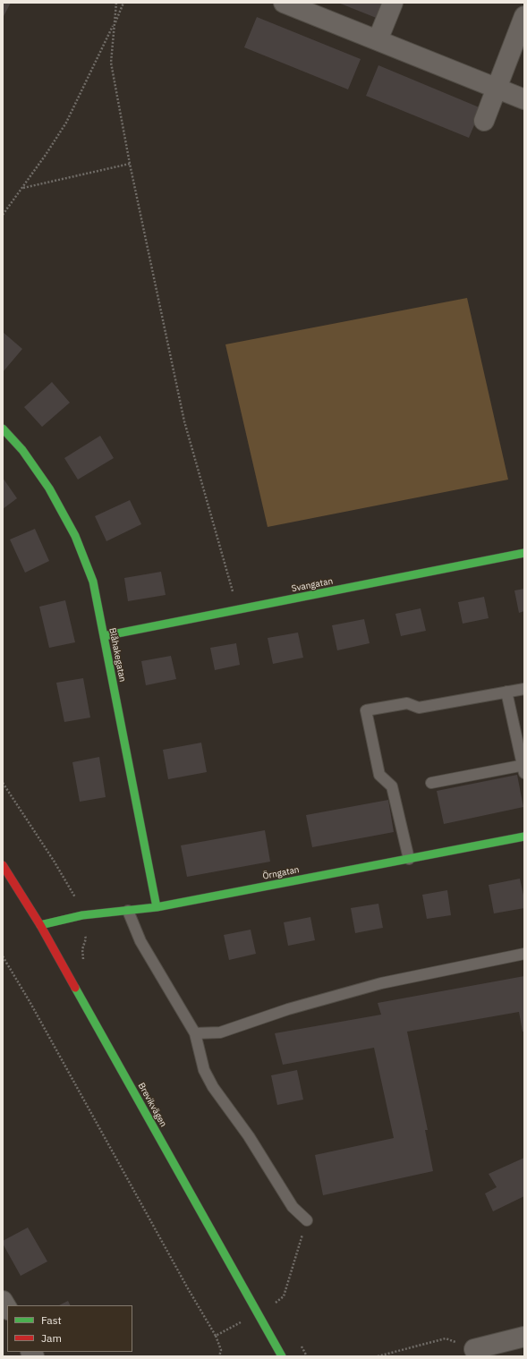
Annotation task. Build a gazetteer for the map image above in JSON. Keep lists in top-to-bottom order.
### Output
{
  "streets": {
    "street": [
      "Svangatan",
      "Blåhakegatan",
      "Örngatan",
      "Brevikvägen"
    ]
  },
  "crossings": [
    ["Svangatan", "Blåhakegatan"],
    ["Blåhakegatan", "Örngatan"],
    ["Örngatan", "Brevikvägen"]
  ],
  "legend": ["Fast", "Jam"]
}
